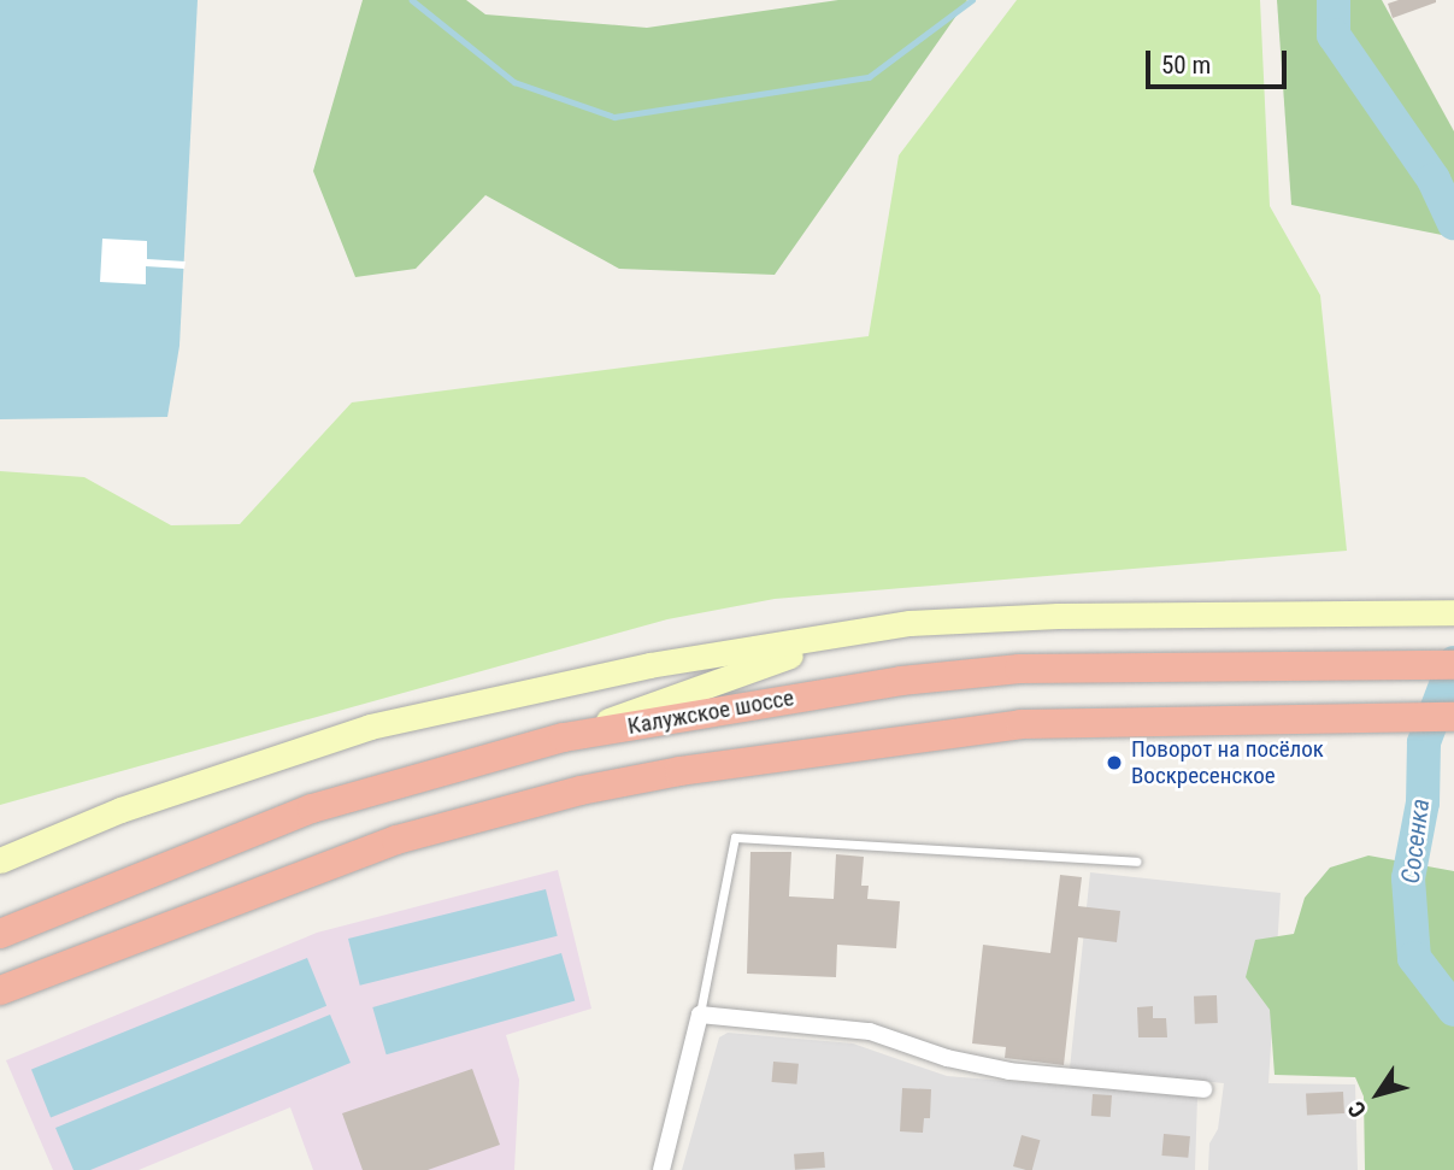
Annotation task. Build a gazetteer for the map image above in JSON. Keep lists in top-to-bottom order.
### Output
{
  "streets": {
    "highway": ["Калужское шоссе"]
  },
  "water": ["Сосенка"],
  "places": ["Поворот на посёлок Воскресенское"],
  "scale_bar": "50 m",
  "north": "bottom left"
}
